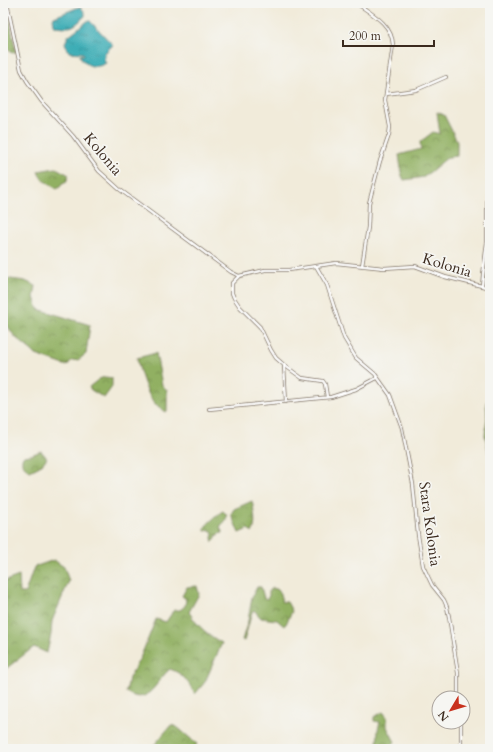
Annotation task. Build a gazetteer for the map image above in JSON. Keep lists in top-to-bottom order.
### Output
{
  "streets": {
    "street": ["Kolonia", "Stara Kolonia"]
  },
  "crossings": [
    ["Kolonia", "Stara Kolonia"]
  ],
  "scale_bar": "200 m",
  "north": "bottom left"
}
